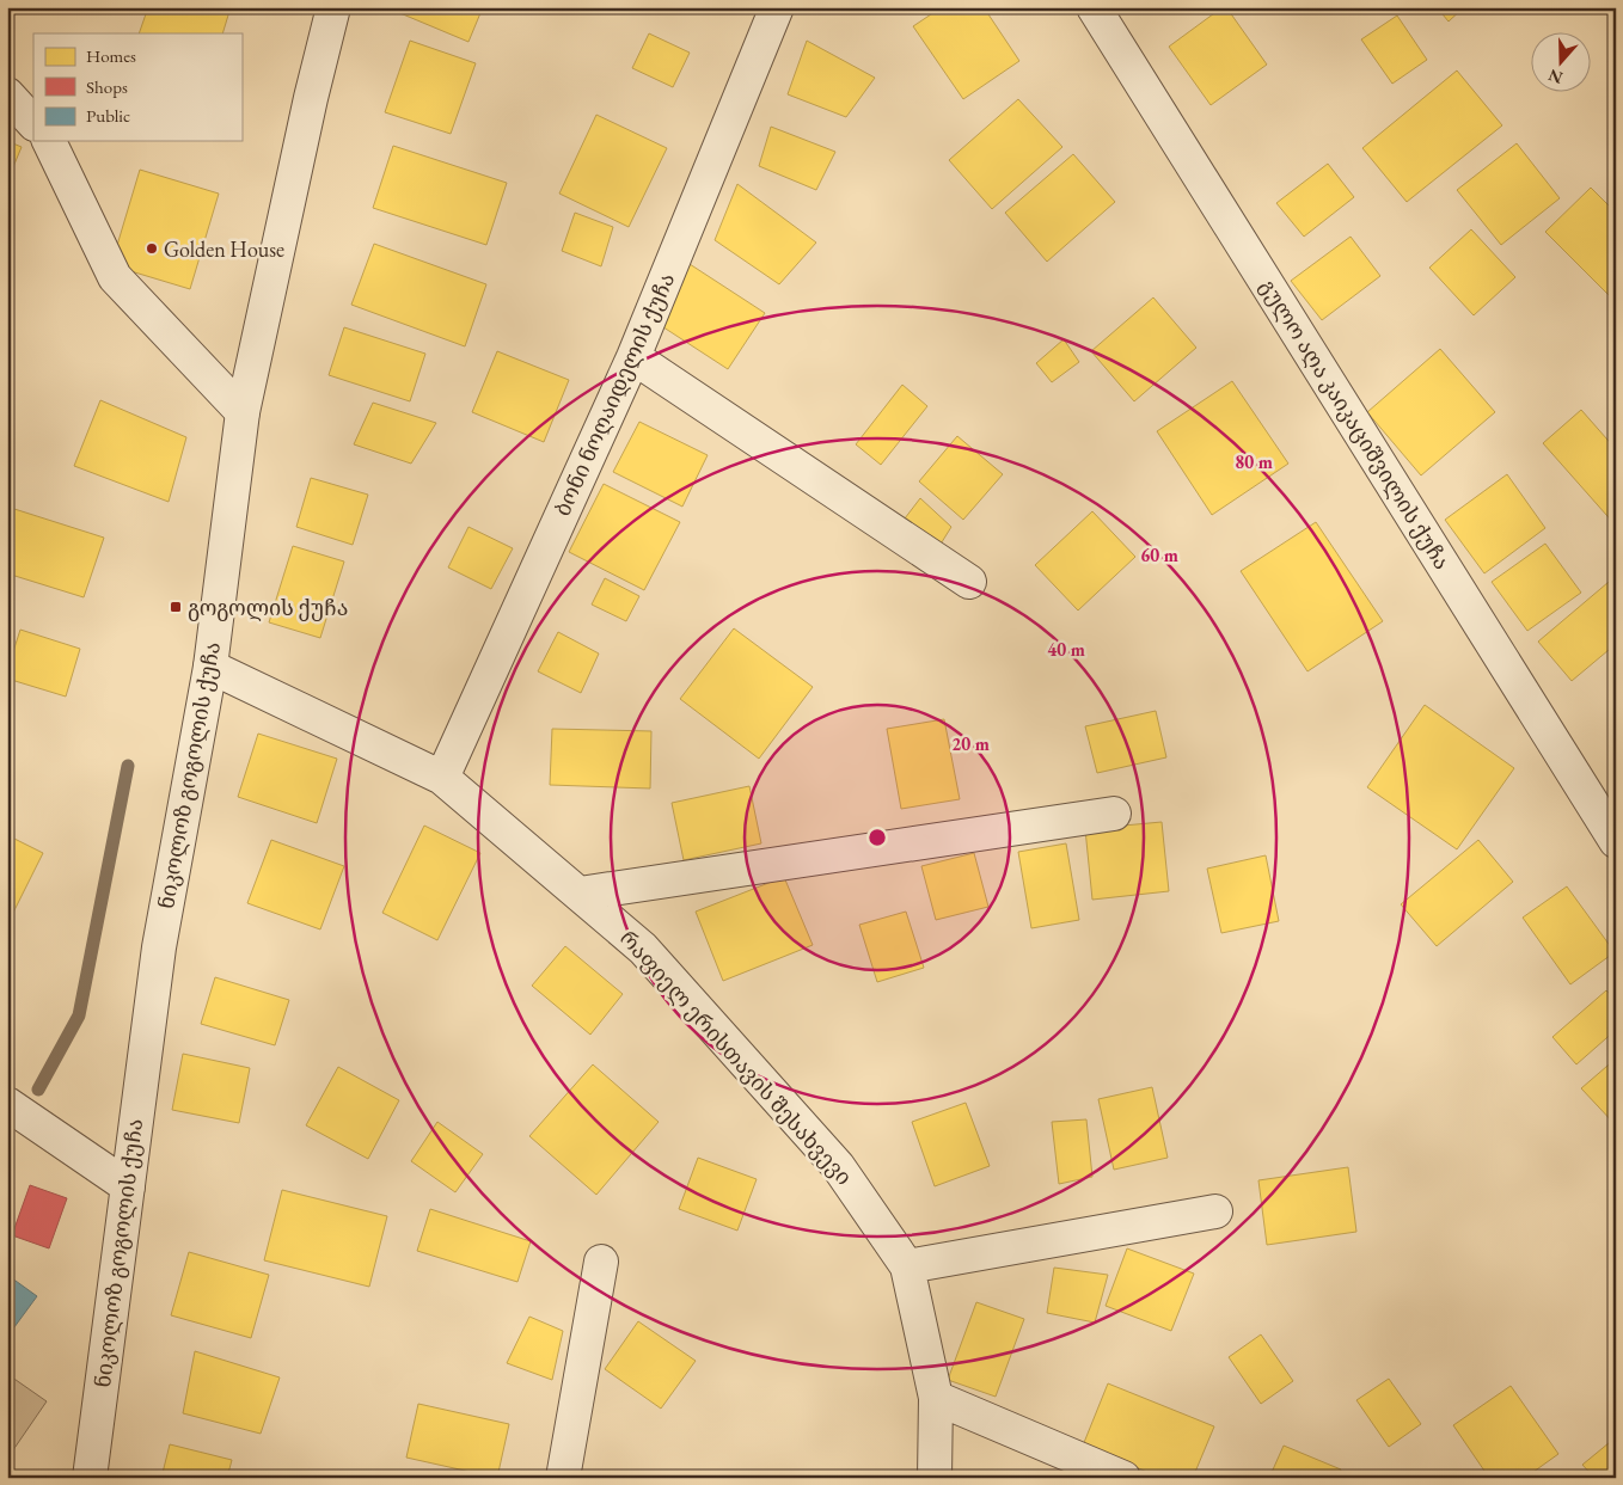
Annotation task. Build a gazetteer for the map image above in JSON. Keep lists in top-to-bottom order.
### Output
{
  "streets": {
    "street": [
      "ბონი ნოღაიდელის ქუჩა",
      "გულო აღა კაიკაციშვილის ქუჩა",
      "ნიკოლოზ გოგოლის ქუჩა",
      "რაფიელ ერისთავის შესახვევი"
    ]
  },
  "crossings": [
    ["ბონი ნოღაიდელის ქუჩა", "რაფიელ ერისთავის შესახვევი"],
    ["ნიკოლოზ გოგოლის ქუჩა", "რაფიელ ერისთავის შესახვევი"]
  ],
  "places": {
    "other": ["Golden House"],
    "transit": ["გოგოლის ქუჩა"]
  },
  "legend": ["Homes", "Shops", "Public"],
  "north": "bottom",
  "rings": [
    "80 m",
    "60 m",
    "40 m",
    "20 m"
  ]
}
